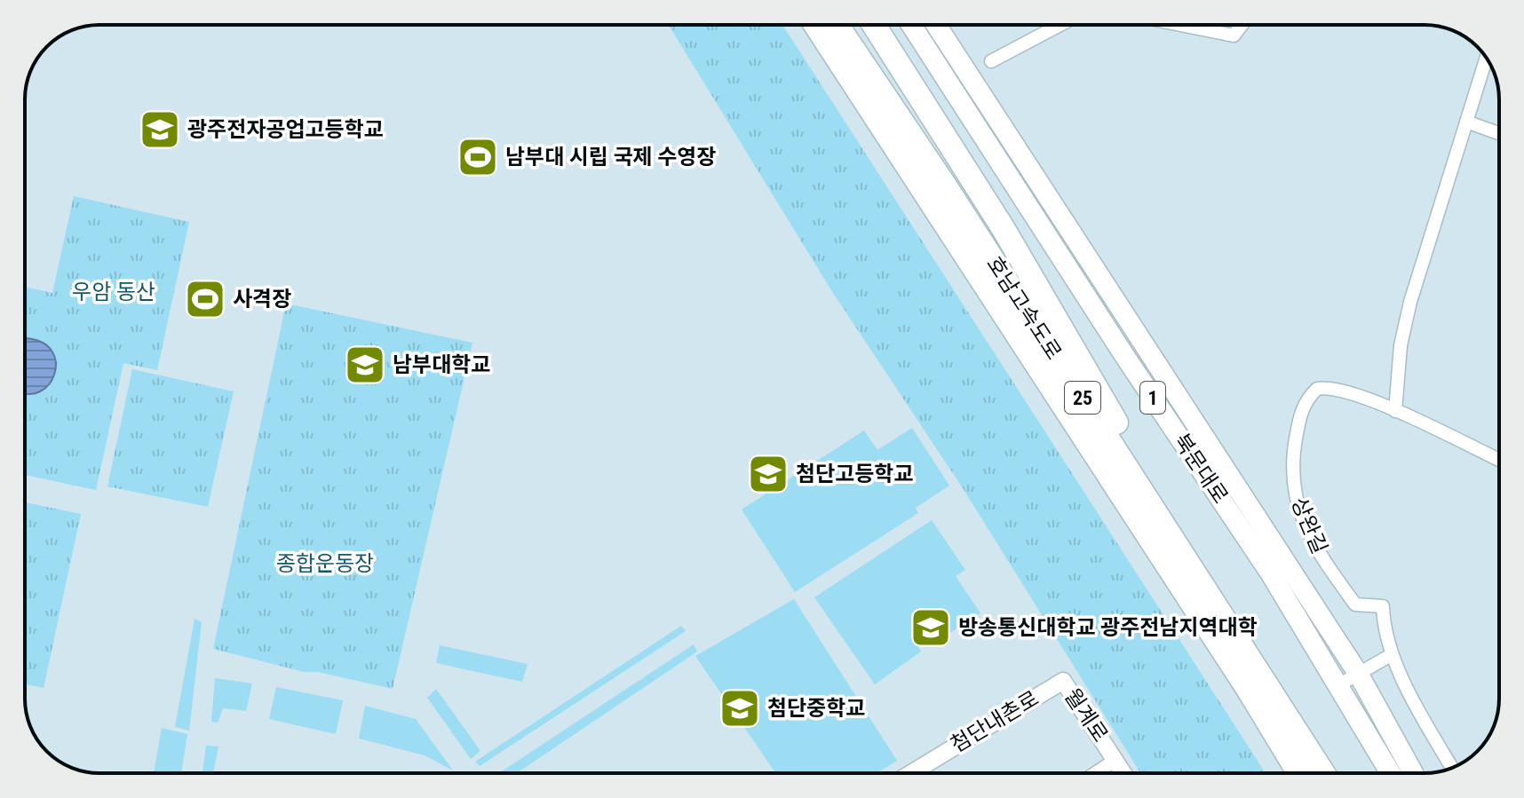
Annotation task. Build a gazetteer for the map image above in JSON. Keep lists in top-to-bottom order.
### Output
{
  "streets": {
    "highway": ["호남고속도로", "25"],
    "main road": ["1", "북문대로"],
    "street": ["상완길", "월계로", "첨단내촌로"]
  },
  "crossings": [
    ["월계로", "첨단내촌로"]
  ],
  "parks": ["우암 동산", "종합운동장"],
  "places": {
    "school or university": [
      "광주전자공업고등학교",
      "남부대학교",
      "첨단고등학교",
      "방송통신대학교 광주전남지역대학",
      "첨단중학교"
    ],
    "sports": ["남부대 시립 국제 수영장", "사격장"]
  }
}
